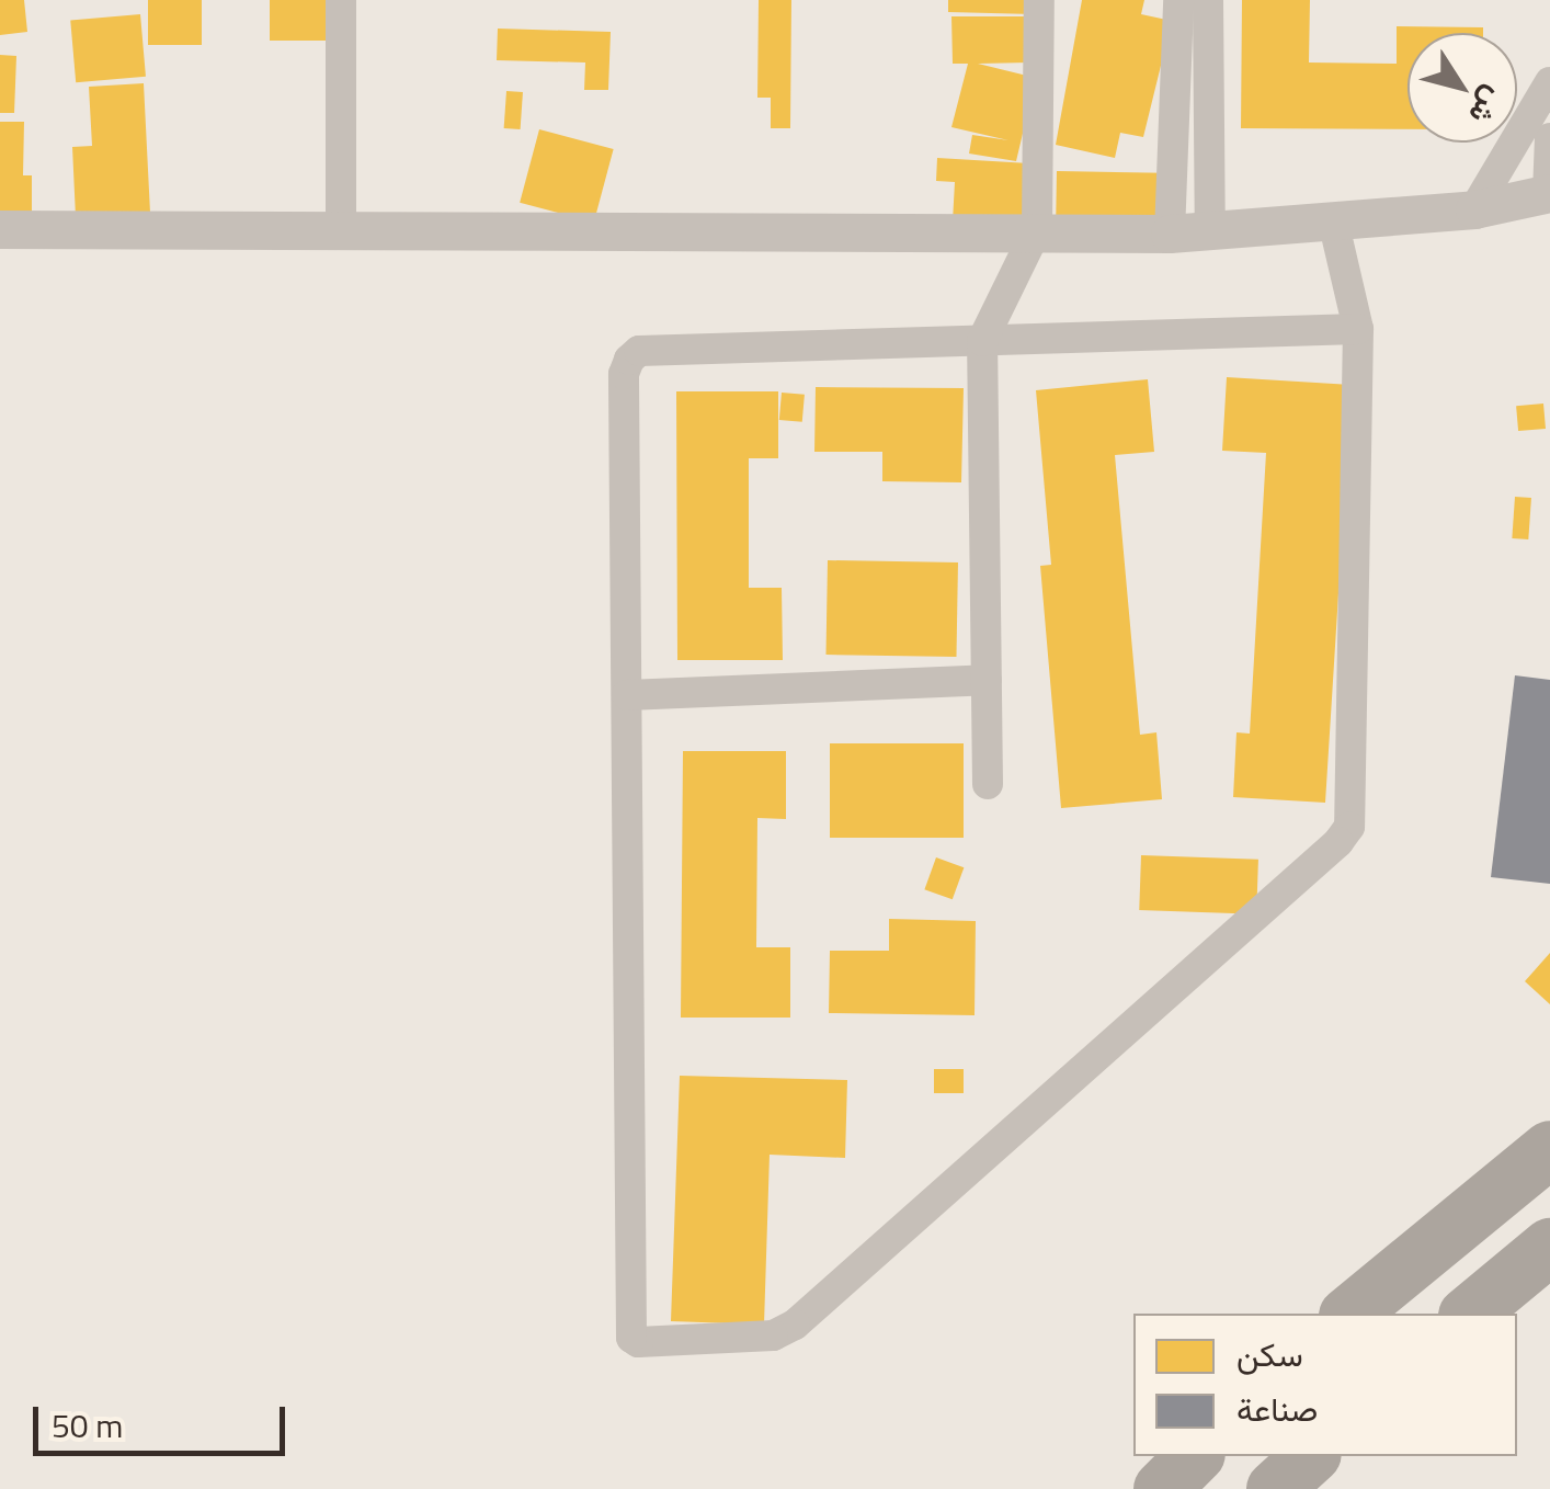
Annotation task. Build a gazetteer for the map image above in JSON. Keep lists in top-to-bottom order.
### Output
{
  "legend": ["سكن", "صناعة"],
  "scale_bar": "50 m",
  "north": "bottom right"
}
